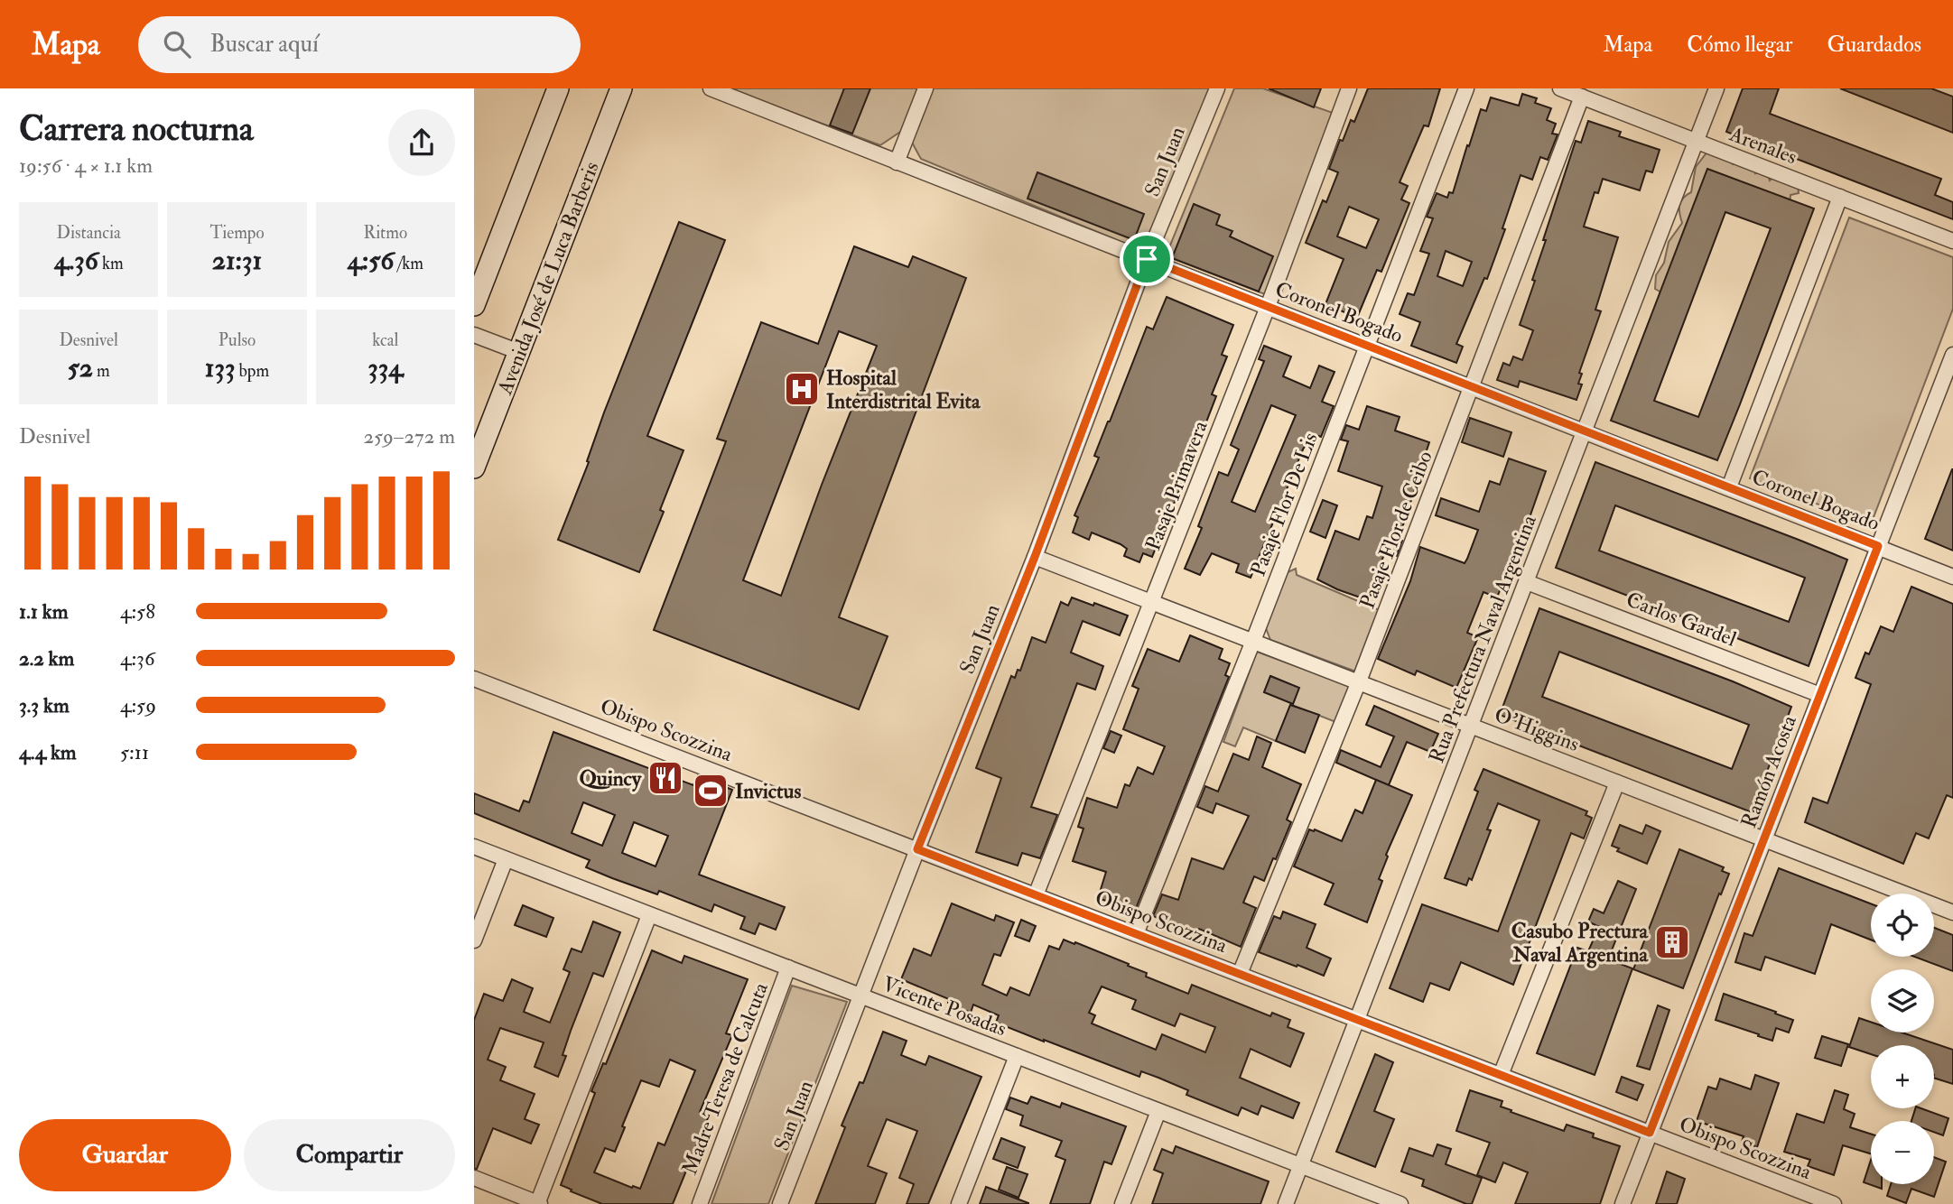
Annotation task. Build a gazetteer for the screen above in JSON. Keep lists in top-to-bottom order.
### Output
{
  "streets": {
    "main road": ["Avenida José de Luca Barberis"],
    "street": [
      "Arenales",
      "San Juan",
      "Coronel Bogado",
      "Pasaje Primavera",
      "Pasaje Flor De Lis",
      "Pasaje Flor de Ceibo",
      "Carlos Gardel",
      "Rua Prefectura Naval Argentina",
      "O'Higgins",
      "Obispo Scozzina",
      "Ramón Acosta",
      "Vicente Posadas",
      "Madre Teresa de Calcuta"
    ]
  },
  "crossings": [
    ["Arenales", "Pasaje Flor de Ceibo"],
    ["Arenales", "Rua Prefectura Naval Argentina"],
    ["San Juan", "Coronel Bogado"],
    ["San Juan", "O'Higgins"],
    ["San Juan", "Obispo Scozzina"],
    ["San Juan", "Vicente Posadas"],
    ["Coronel Bogado", "Pasaje Primavera"],
    ["Coronel Bogado", "Pasaje Flor De Lis"],
    ["Coronel Bogado", "Pasaje Flor de Ceibo"],
    ["Coronel Bogado", "Rua Prefectura Naval Argentina"],
    ["Coronel Bogado", "Ramón Acosta"],
    ["Pasaje Primavera", "O'Higgins"],
    ["Pasaje Primavera", "Obispo Scozzina"],
    ["Pasaje Flor De Lis", "O'Higgins"],
    ["Pasaje Flor De Lis", "Obispo Scozzina"],
    ["Pasaje Flor de Ceibo", "O'Higgins"],
    ["Pasaje Flor de Ceibo", "Obispo Scozzina"],
    ["Carlos Gardel", "Rua Prefectura Naval Argentina"],
    ["Carlos Gardel", "Ramón Acosta"],
    ["Rua Prefectura Naval Argentina", "O'Higgins"],
    ["Rua Prefectura Naval Argentina", "Obispo Scozzina"],
    ["Rua Prefectura Naval Argentina", "Vicente Posadas"],
    ["O'Higgins", "Ramón Acosta"],
    ["Obispo Scozzina", "Ramón Acosta"],
    ["Vicente Posadas", "Madre Teresa de Calcuta"]
  ],
  "places": {
    "hospital": ["Hospital Interdistrital Evita"],
    "restaurant": ["Quincy"],
    "sports": ["Invictus"],
    "building": ["Casubo Prectura Naval Argentina"]
  },
  "page": {
    "header": "Mapa",
    "search": "Buscar aquí",
    "nav": ["Mapa", "Cómo llegar", "Guardados"],
    "heading": ["Carrera nocturna", "19:56 · 4 × 1.1 km"],
    "stats": [
      ["Distancia", "4.36 km"],
      ["Tiempo", "21:31"],
      ["Ritmo", "4:56 /km"],
      ["Desnivel", "52 m"],
      ["Pulso", "133 bpm"],
      ["kcal", "334"]
    ],
    "chart": ["Desnivel", "259–272 m"],
    "list": [
      {
        "name": "1.1 km",
        "note": "4:58"
      },
      {
        "name": "2.2 km",
        "note": "4:36"
      },
      {
        "name": "3.3 km",
        "note": "4:59"
      },
      {
        "name": "4.4 km",
        "note": "5:11"
      }
    ],
    "map_buttons": ["+", "−"],
    "buttons": ["Guardar", "Compartir"]
  }
}
